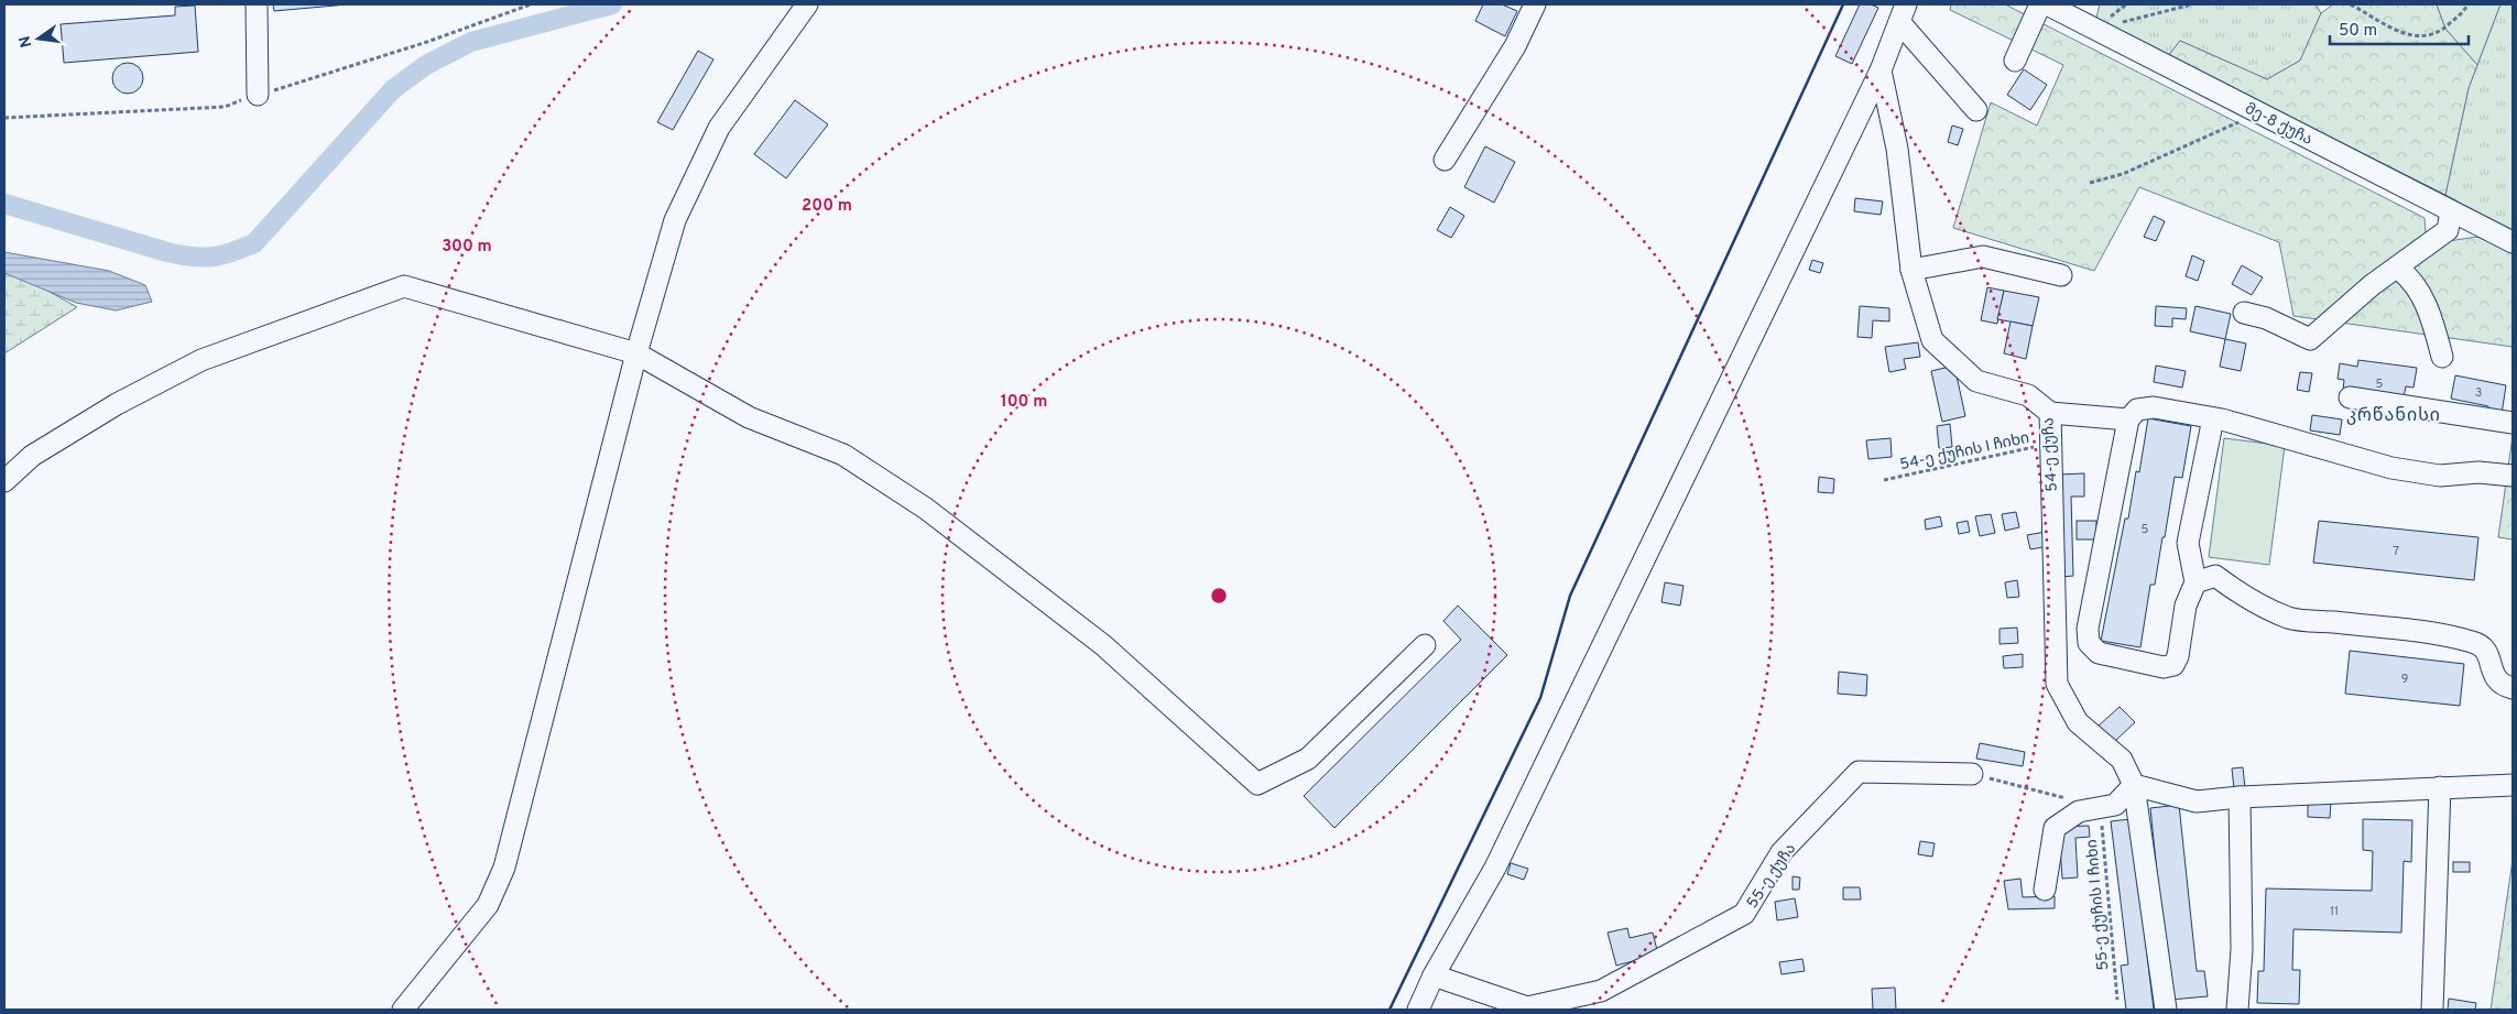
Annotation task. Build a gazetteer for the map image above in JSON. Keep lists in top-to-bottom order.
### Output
{
  "streets": {
    "street": ["მე-8 ქუჩა", "54-ე ქუჩა", "55-ე ქუჩა"],
    "path": ["54-ე ქუჩის I ჩიხი", "55-ე ქუჩის I ჩიხი"]
  },
  "crossings": [
    ["54-ე ქუჩის I ჩიხი", "54-ე ქუჩა"]
  ],
  "districts": ["კრწანისი"],
  "house_numbers": [
    "5",
    "3",
    "5",
    "7",
    "9",
    "11"
  ],
  "scale_bar": "50 m",
  "north": "left",
  "rings": ["200 m", "300 m", "100 m"]
}
